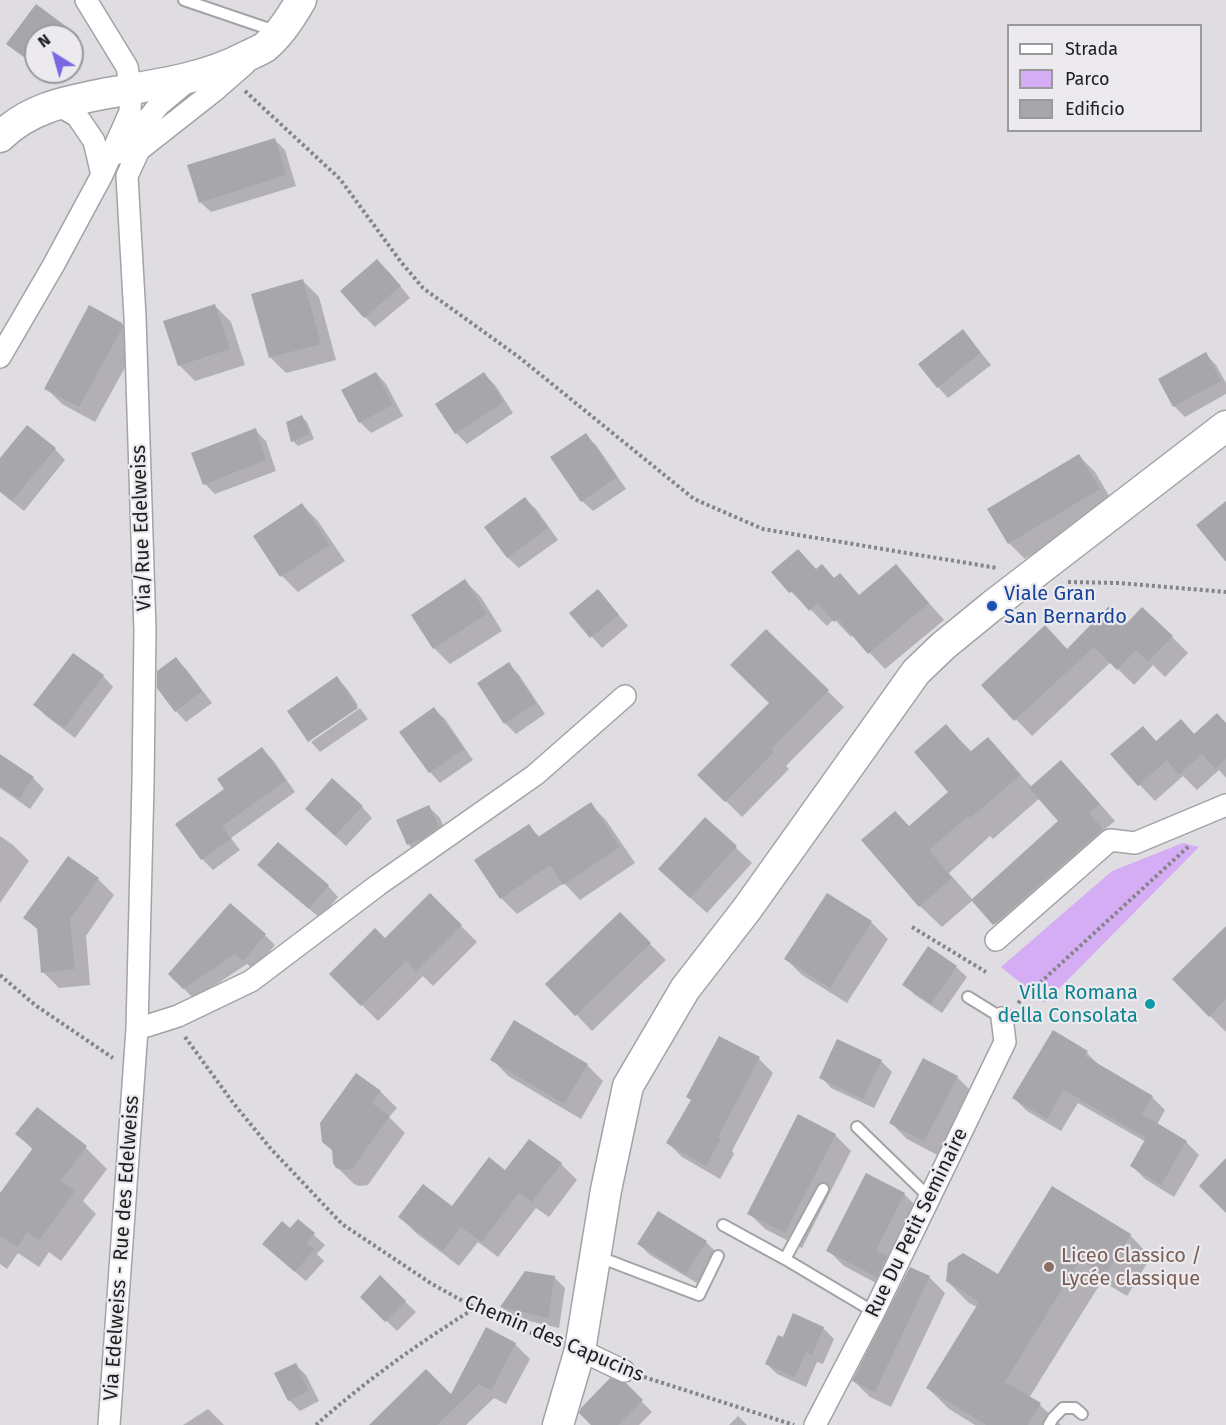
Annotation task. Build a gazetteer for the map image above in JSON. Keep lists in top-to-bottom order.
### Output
{
  "streets": {
    "street": [
      "Via/Rue Edelweiss",
      "Rue Du Petit Seminaire",
      "Via Edelweiss - Rue des Edelweiss",
      "Chemin des Capucins"
    ]
  },
  "crossings": [
    ["Via/Rue Edelweiss", "Via Edelweiss - Rue des Edelweiss"]
  ],
  "places": ["Viale Gran San Bernardo", "Villa Romana della Consolata", "Liceo Classico / Lycée classique"],
  "legend": ["Strada", "Parco", "Edificio"],
  "north": "top left"
}
